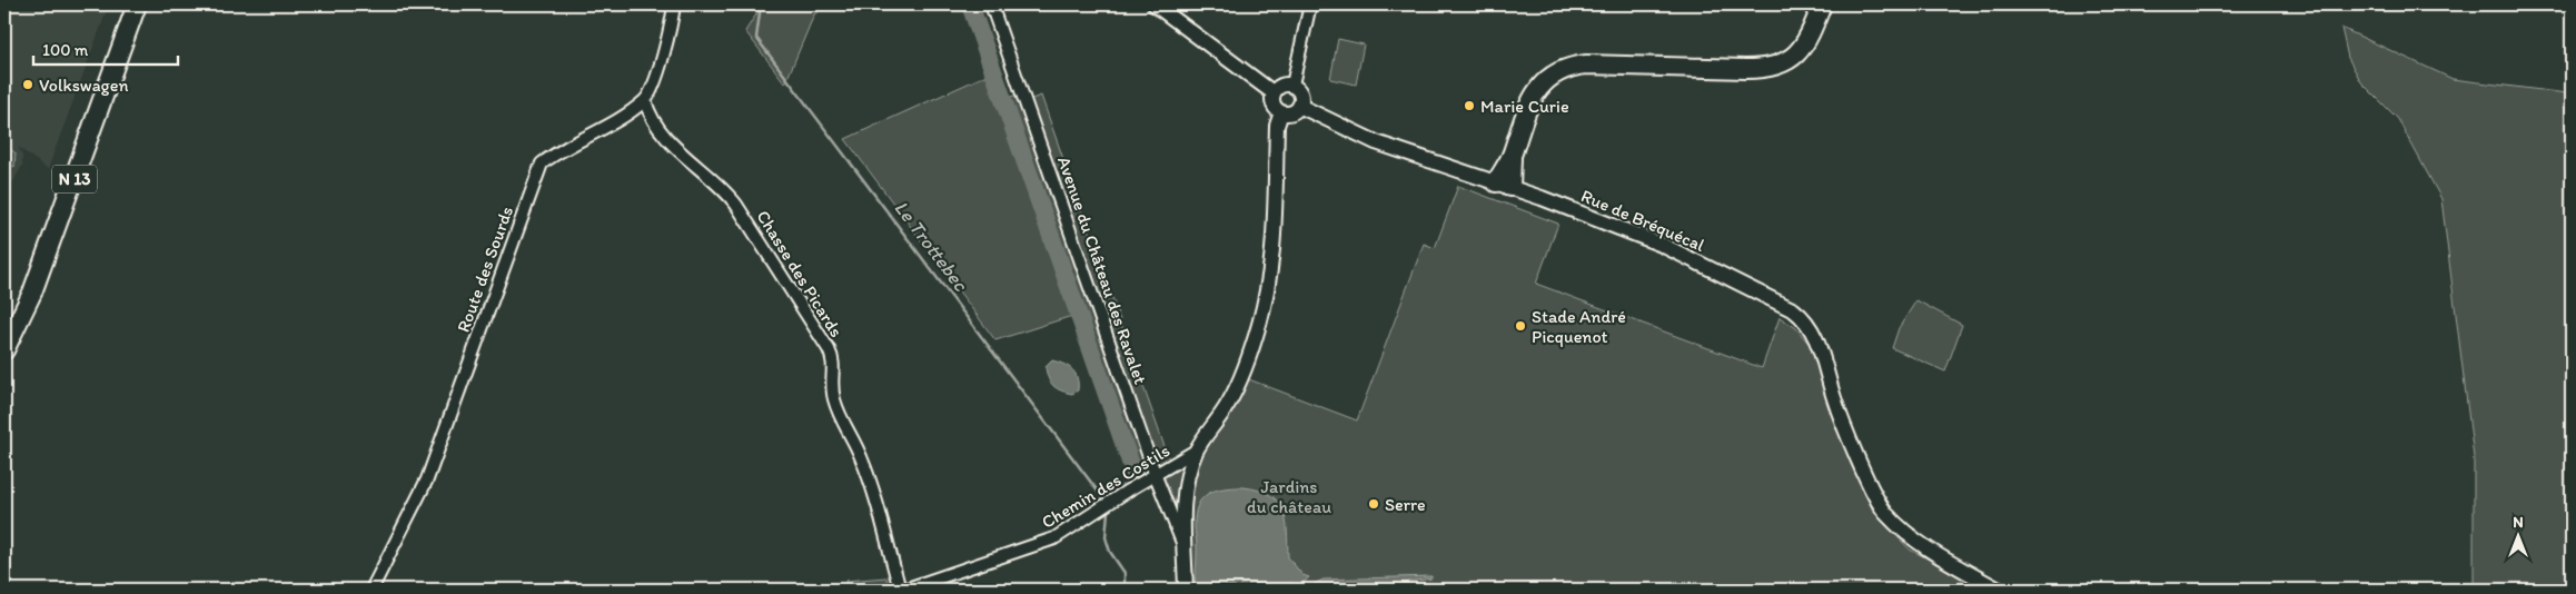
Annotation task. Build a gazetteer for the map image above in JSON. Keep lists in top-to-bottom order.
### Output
{
  "streets": {
    "highway": ["N 13"],
    "street": [
      "Rue de Bréquécal",
      "Route des Sourds",
      "Avenue du Château des Ravalet",
      "Chasse des Picards",
      "Chemin des Costils"
    ]
  },
  "crossings": [
    ["Route des Sourds", "Chasse des Picards"],
    ["Avenue du Château des Ravalet", "Chemin des Costils"]
  ],
  "water": ["Le Trottebec"],
  "parks": ["Jardins du château"],
  "places": [
    "Volkswagen",
    "Marie Curie",
    "Stade André Picquenot",
    "Serre"
  ],
  "scale_bar": "100 m",
  "north": "top"
}
